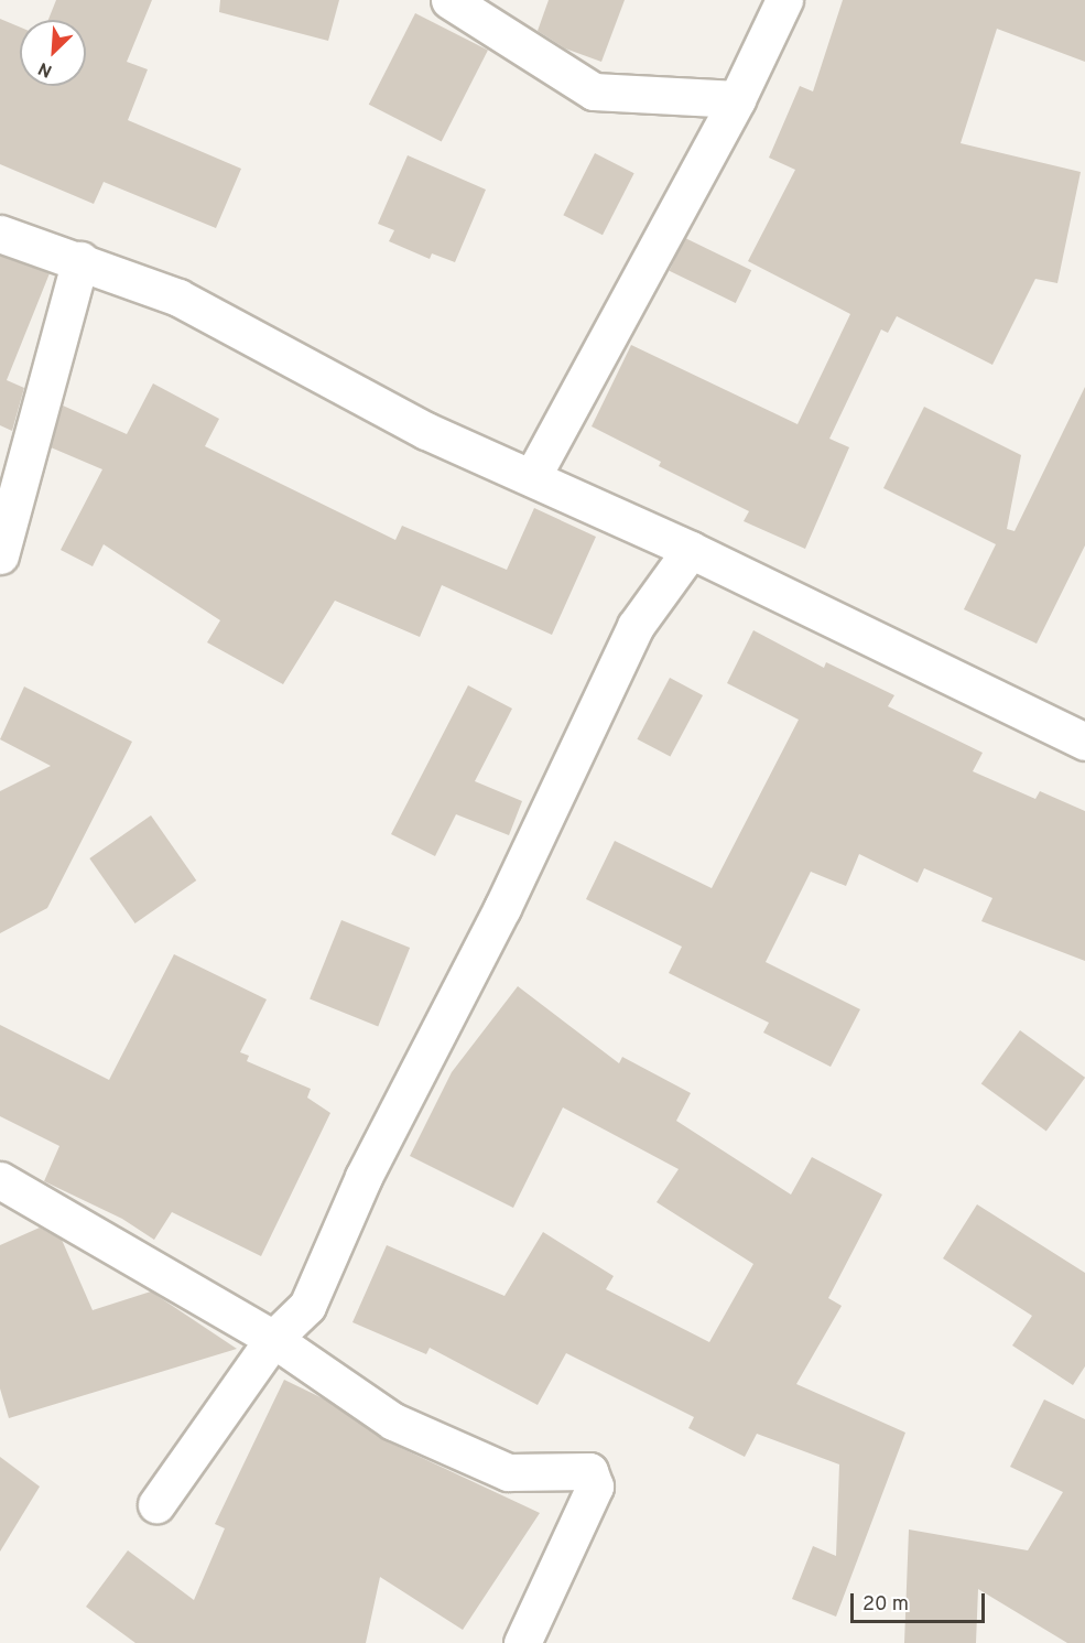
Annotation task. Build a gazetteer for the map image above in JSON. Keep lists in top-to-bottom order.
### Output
{
  "scale_bar": "20 m",
  "north": "bottom left"
}
